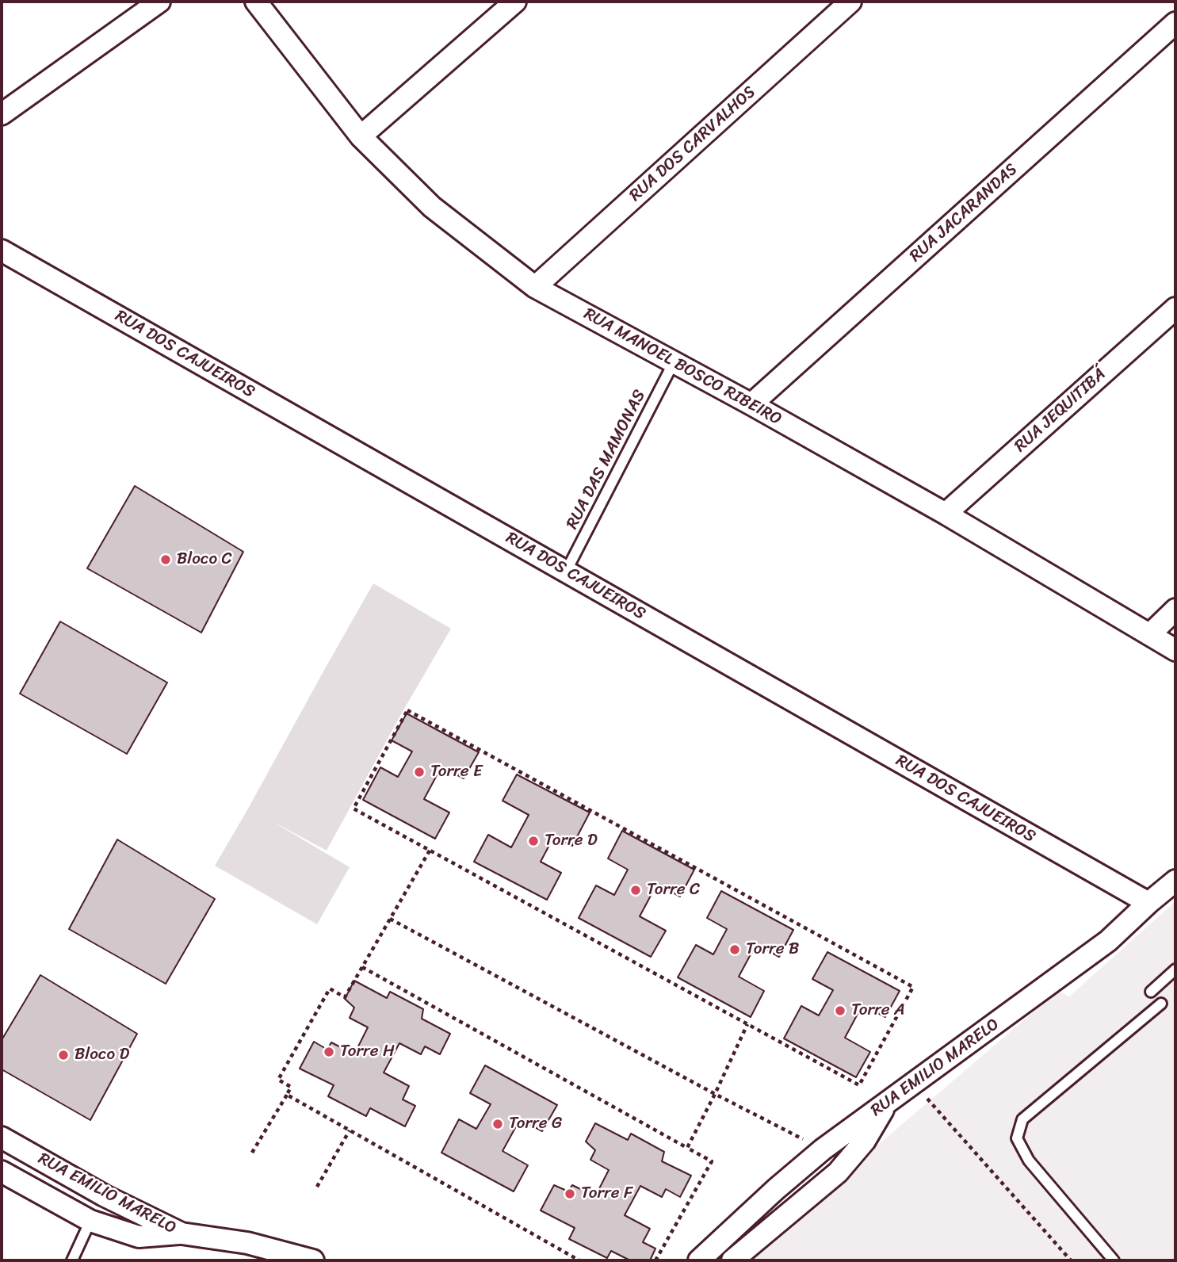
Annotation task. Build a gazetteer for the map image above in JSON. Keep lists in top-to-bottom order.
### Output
{
  "streets": {
    "street": [
      "RUA DOS CARVALHOS",
      "RUA JACARANDAS",
      "RUA DOS CAJUEIROS",
      "RUA MANOEL BOSCO RIBEIRO",
      "RUA JEQUITIBÁ",
      "RUA EMILIO MARELO"
    ],
    "lane": ["RUA DAS MAMONAS"]
  },
  "crossings": [
    ["RUA DOS CARVALHOS", "RUA MANOEL BOSCO RIBEIRO"],
    ["RUA JACARANDAS", "RUA MANOEL BOSCO RIBEIRO"],
    ["RUA DOS CAJUEIROS", "RUA DAS MAMONAS"],
    ["RUA DOS CAJUEIROS", "RUA EMILIO MARELO"],
    ["RUA MANOEL BOSCO RIBEIRO", "RUA JEQUITIBÁ"],
    ["RUA MANOEL BOSCO RIBEIRO", "RUA DAS MAMONAS"]
  ],
  "places": [
    "Bloco C",
    "Torre E",
    "Torre D",
    "Torre C",
    "Torre B",
    "Torre A",
    "Torre H",
    "Bloco D",
    "Torre G",
    "Torre F"
  ]
}
